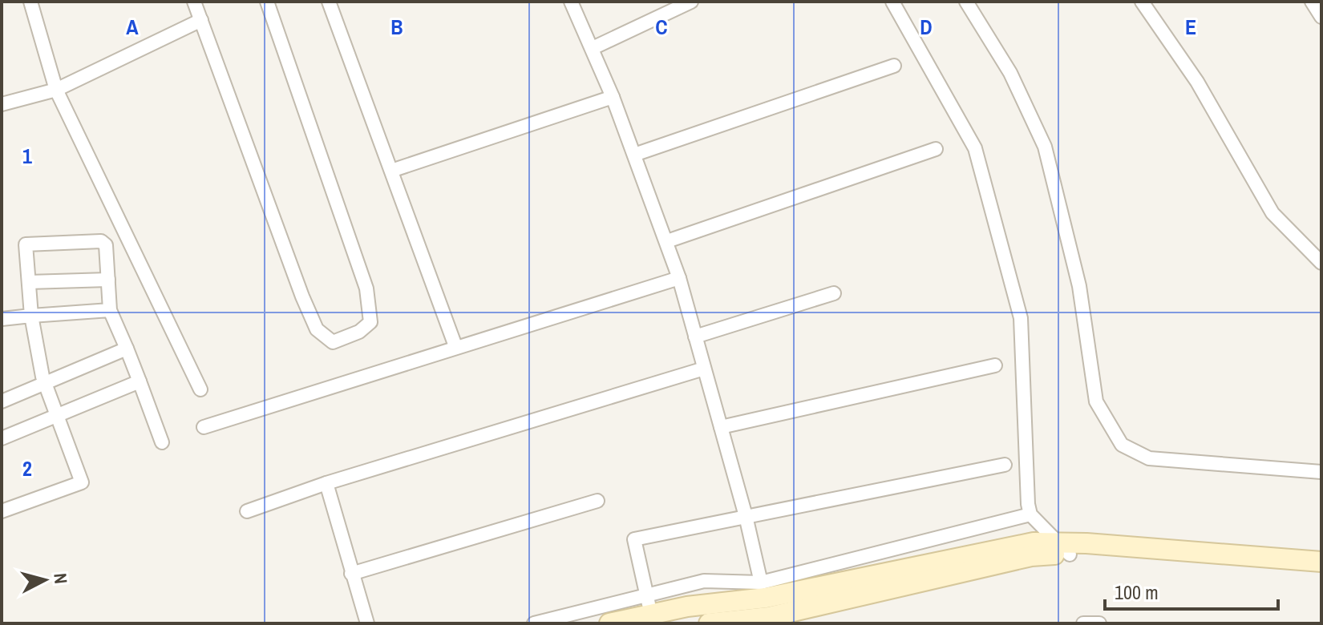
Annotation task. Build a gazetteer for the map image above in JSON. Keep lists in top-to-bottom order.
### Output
{
  "scale_bar": "100 m",
  "north": "right",
  "grid": {
    "columns": [
      "A",
      "B",
      "C",
      "D",
      "E"
    ],
    "rows": ["1", "2"]
  }
}
